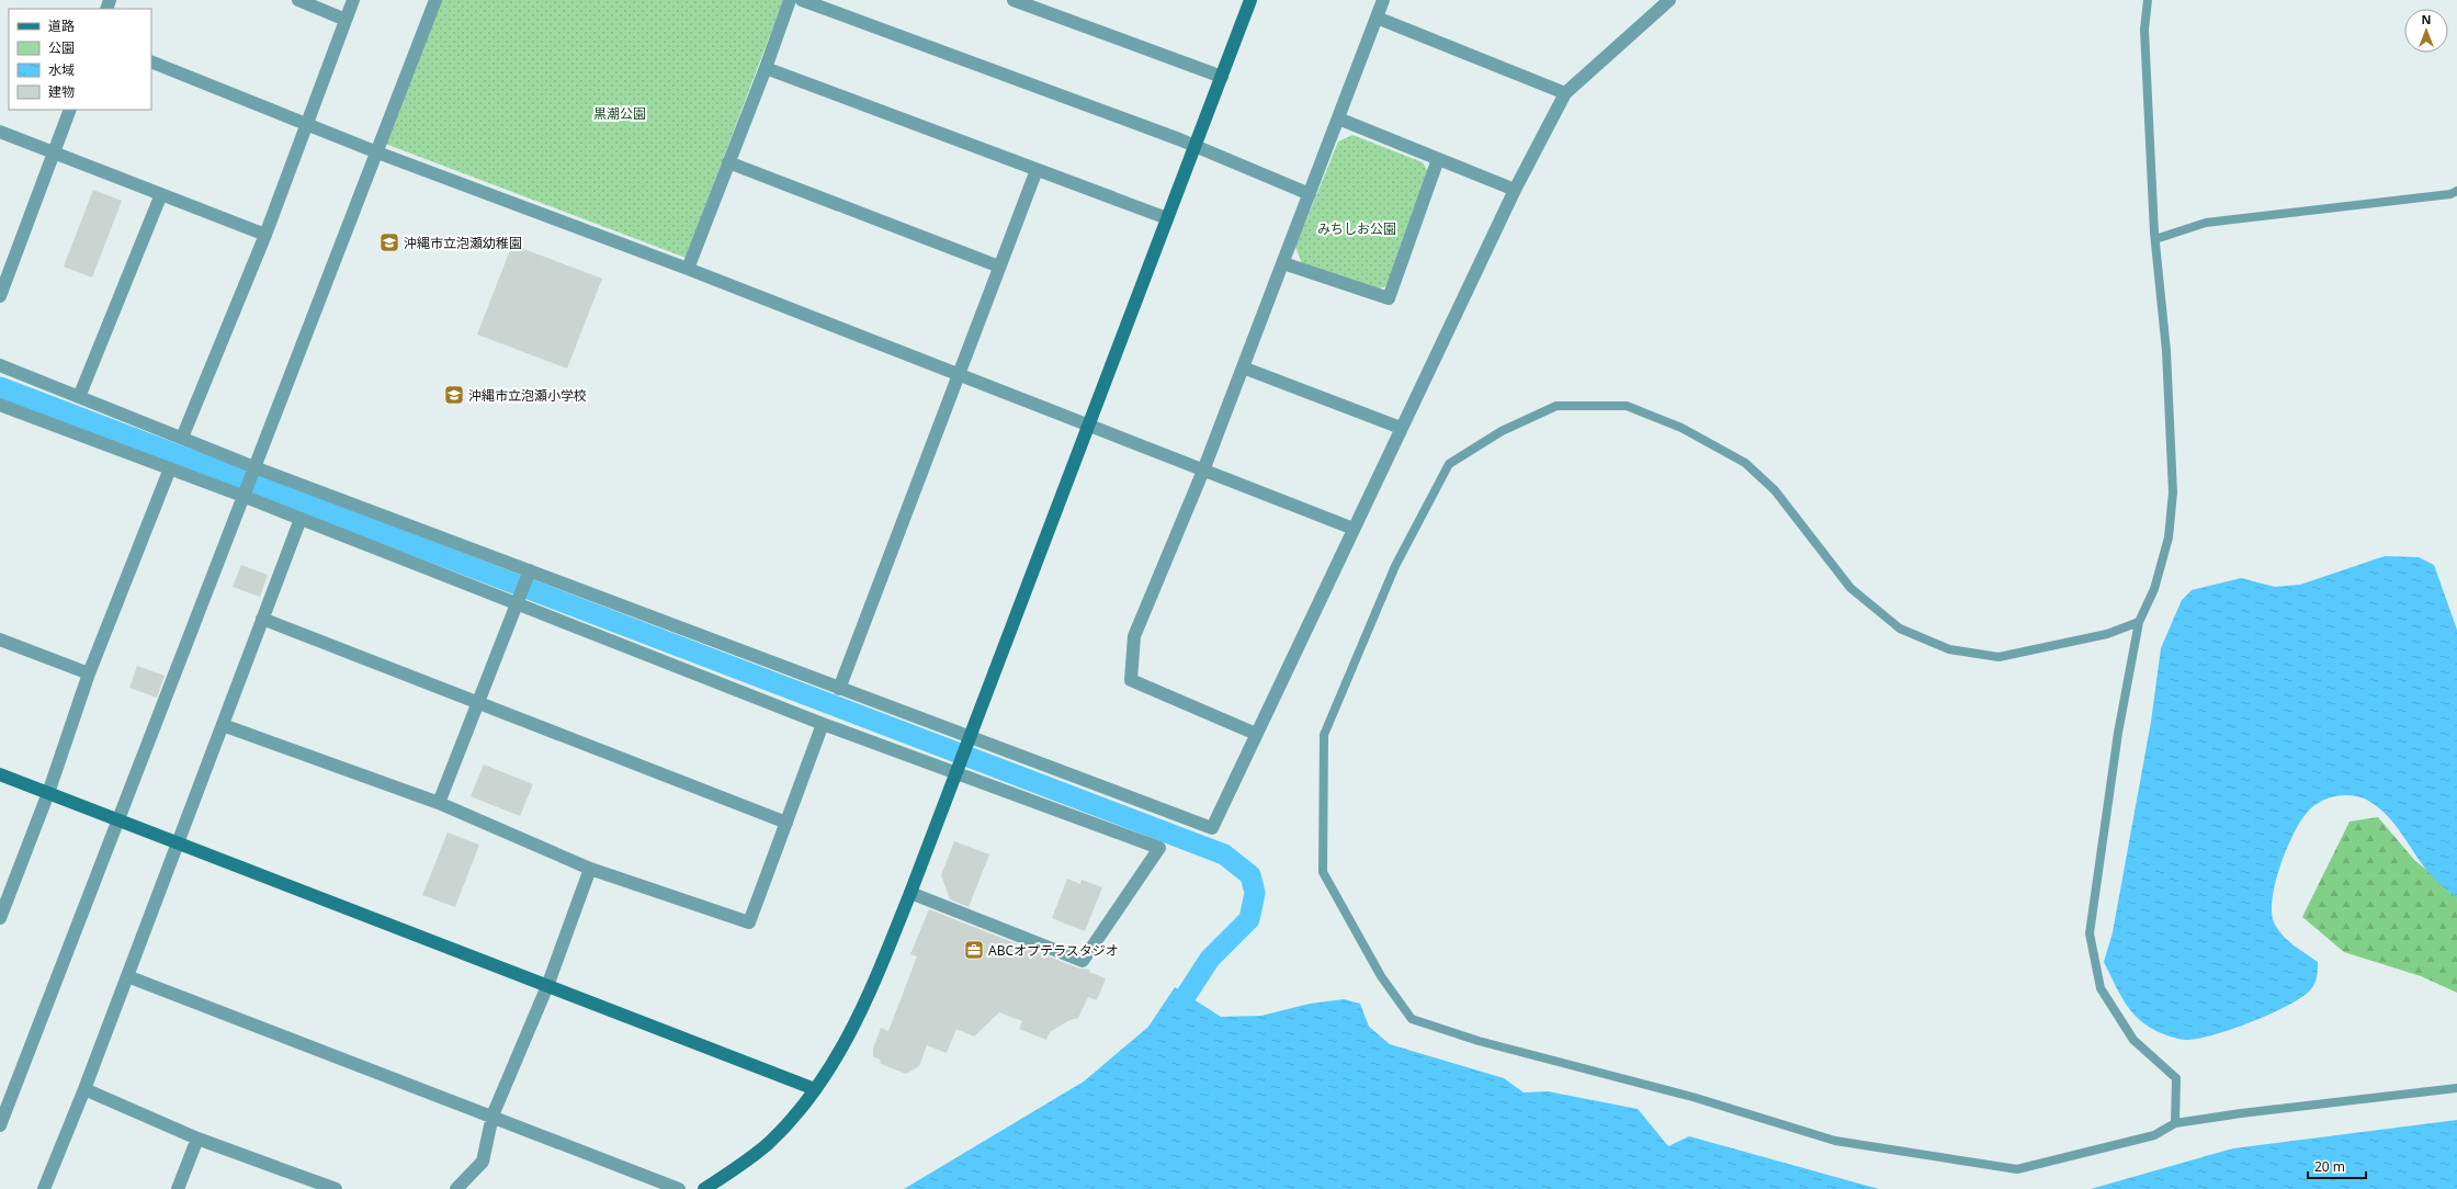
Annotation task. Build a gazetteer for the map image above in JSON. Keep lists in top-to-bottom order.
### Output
{
  "parks": ["黒潮公園", "みちしお公園"],
  "places": {
    "school or university": ["沖縄市立泡瀬幼稚園", "沖縄市立泡瀬小学校"],
    "office": ["ABCオプテラスタジオ"]
  },
  "legend": [
    "道路",
    "公園",
    "水域",
    "建物"
  ],
  "scale_bar": "20 m",
  "north": "top"
}
